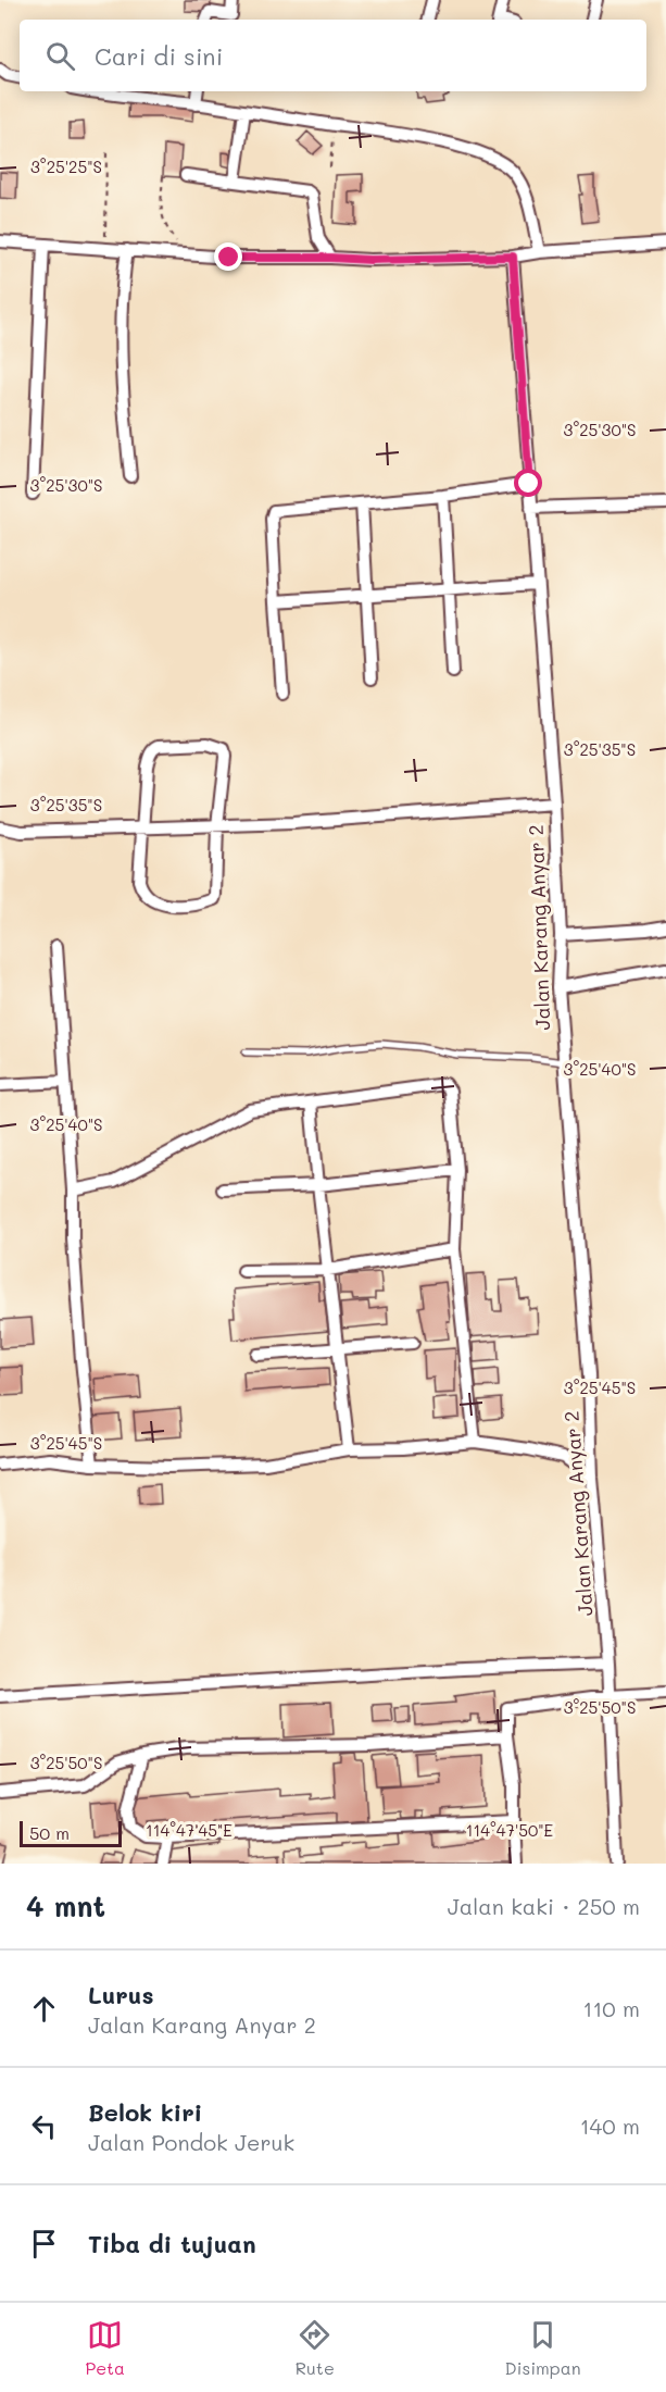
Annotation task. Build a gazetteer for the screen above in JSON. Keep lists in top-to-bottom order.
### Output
{
  "streets": {
    "street": ["Jalan Karang Anyar 2"]
  },
  "scale_bar": "50 m",
  "page": {
    "search": "Cari di sini",
    "scale": "50 m",
    "heading": ["4 mnt", "Jalan kaki · 250 m"],
    "list": [
      ["Lurus", "Jalan Karang Anyar 2", "110 m"],
      ["Belok kiri", "Jalan Pondok Jeruk", "140 m"],
      "Tiba di tujuan"
    ],
    "nav": ["Peta", "Rute", "Disimpan"]
  },
  "coordinates": [
    "3°25'25\"S",
    "3°25'30\"S",
    "3°25'35\"S",
    "3°25'40\"S",
    "3°25'45\"S",
    "3°25'50\"S",
    "114°47'45\"E",
    "114°47'50\"E"
  ]
}
